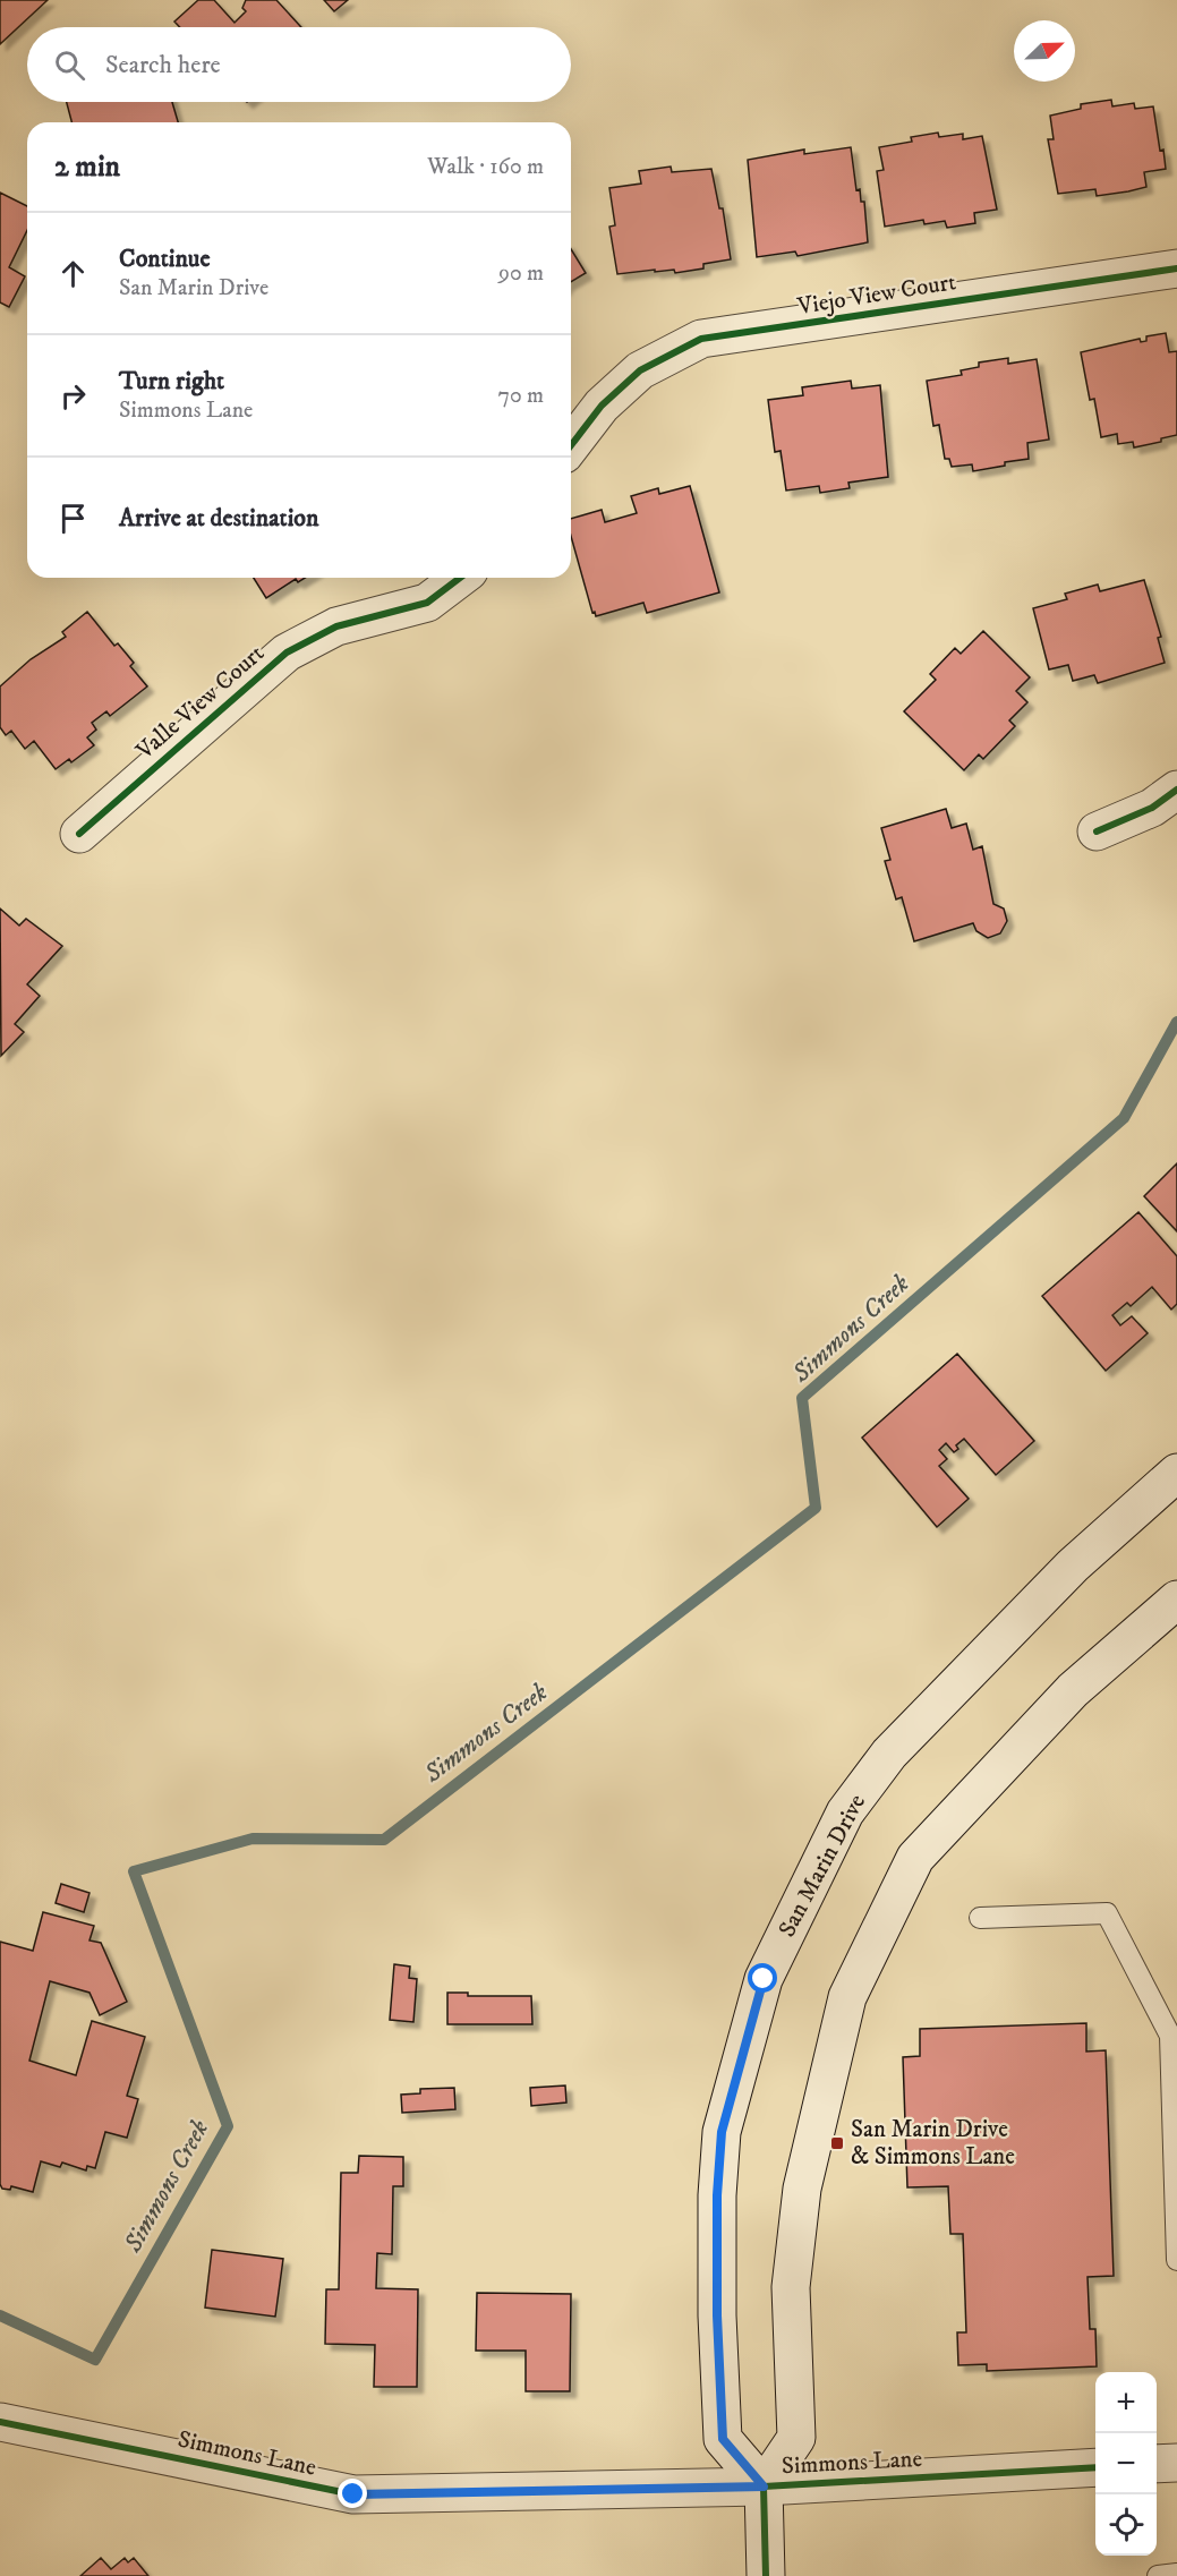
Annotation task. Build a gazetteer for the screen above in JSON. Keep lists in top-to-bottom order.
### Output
{
  "streets": {
    "street": [
      "Viejo View Court",
      "Valle View Court",
      "San Marin Drive",
      "Simmons Lane"
    ]
  },
  "crossings": [
    ["San Marin Drive", "Simmons Lane"]
  ],
  "water": ["Simmons Creek"],
  "places": {
    "transit": ["San Marin Drive & Simmons Lane"]
  },
  "north": "top right",
  "page": {
    "search": "Search here",
    "heading": ["2 min", "Walk · 160 m"],
    "list": [
      ["Continue", "San Marin Drive", "90 m"],
      ["Turn right", "Simmons Lane", "70 m"],
      "Arrive at destination"
    ],
    "map_buttons": ["+", "−"]
  }
}
